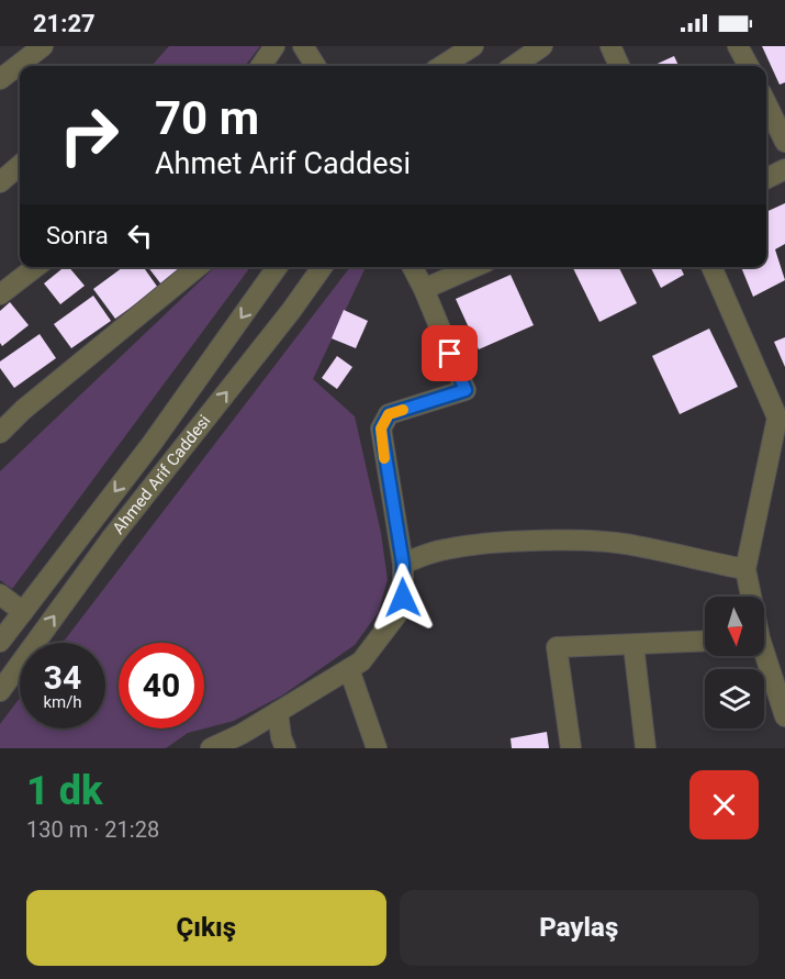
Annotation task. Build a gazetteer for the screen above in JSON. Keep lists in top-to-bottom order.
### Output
{
  "streets": {
    "street": ["Ahmed Arif Caddesi"]
  },
  "north": "bottom",
  "page": {
    "status": "21:27",
    "turn": ["70 m", "Ahmet Arif Caddesi"],
    "then": "Sonra",
    "speed": "34 km/h",
    "limit": "40",
    "heading": ["1 dk", "130 m · 21:28"],
    "buttons": ["Çıkış", "Paylaş"]
  }
}
